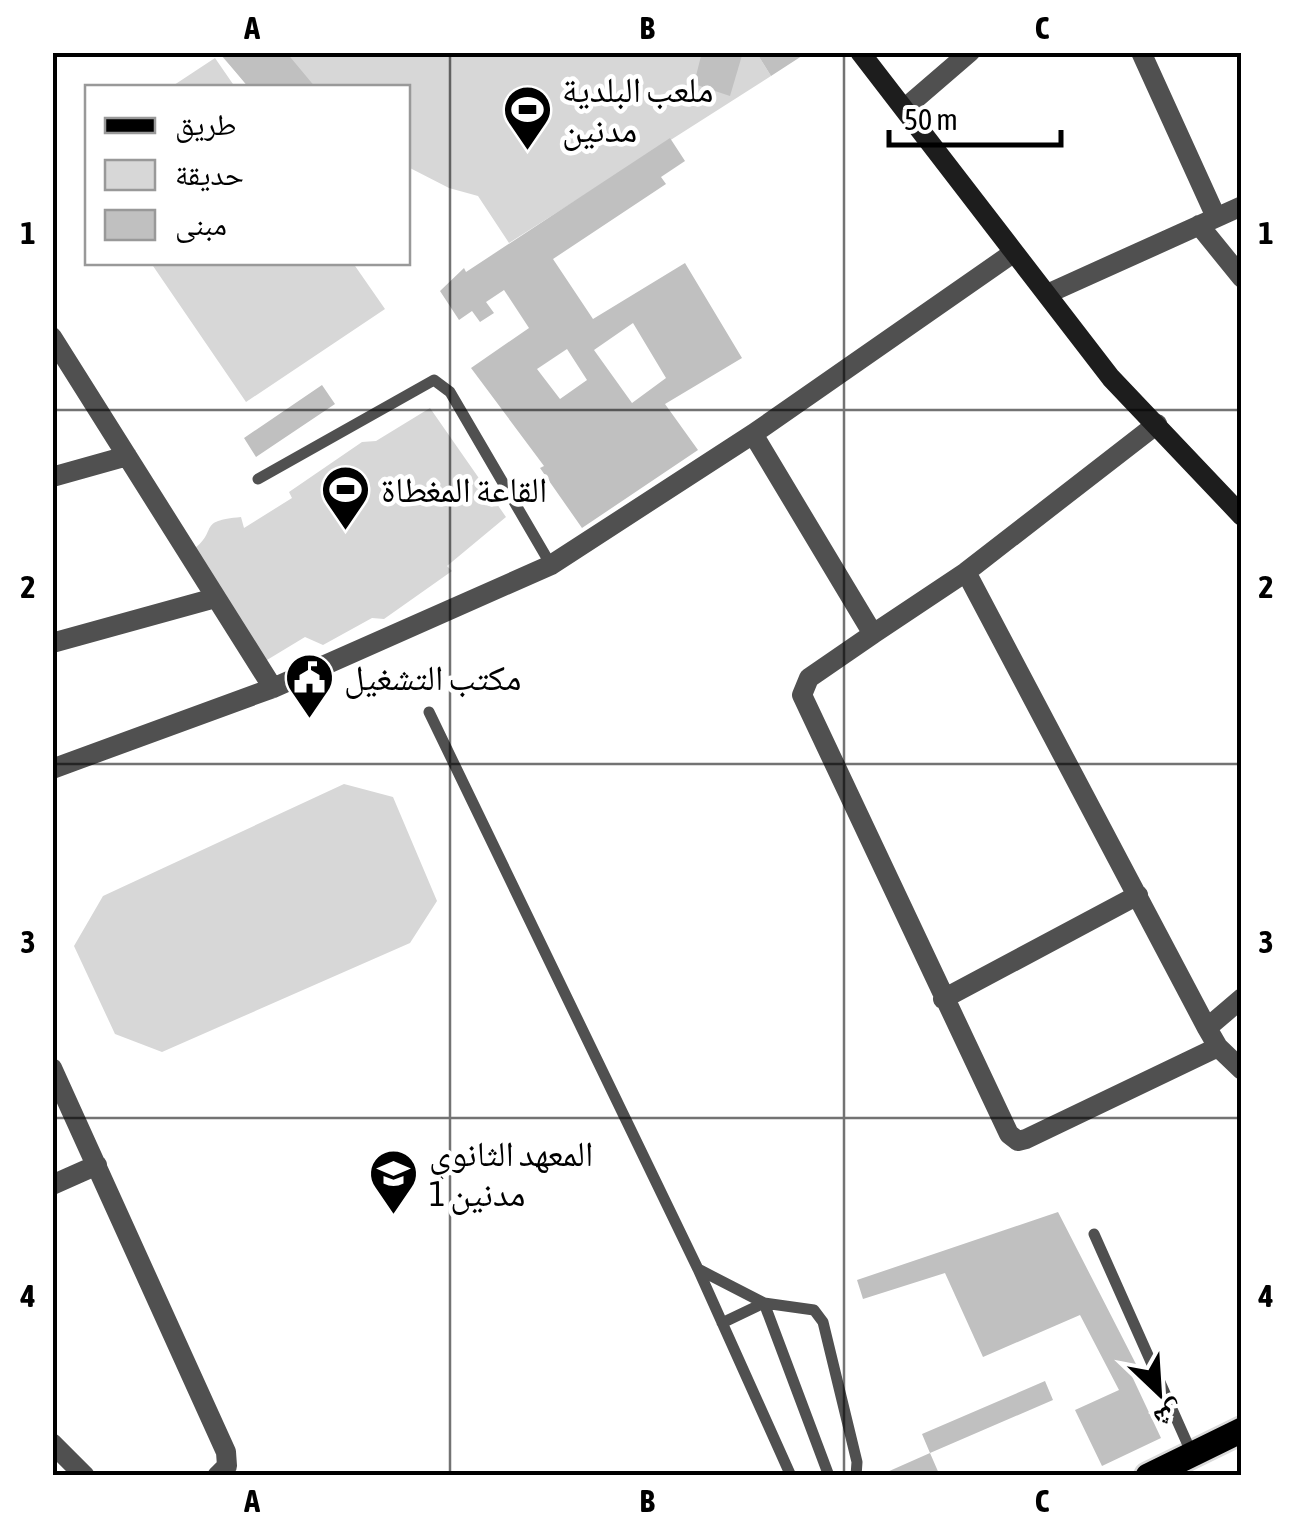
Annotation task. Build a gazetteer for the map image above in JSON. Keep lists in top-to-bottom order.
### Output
{
  "places": {
    "sports": ["ملعب البلدية مدنين", "القاعة المغطاة"],
    "public building": ["مكتب التشغيل"],
    "school or university": ["المعهد الثانوي مدنين 1"]
  },
  "legend": ["طريق", "حديقة", "مبنى"],
  "scale_bar": "50 m",
  "north": "bottom right",
  "grid": {
    "columns": ["A", "B", "C"],
    "rows": [
      "1",
      "2",
      "3",
      "4"
    ]
  }
}
